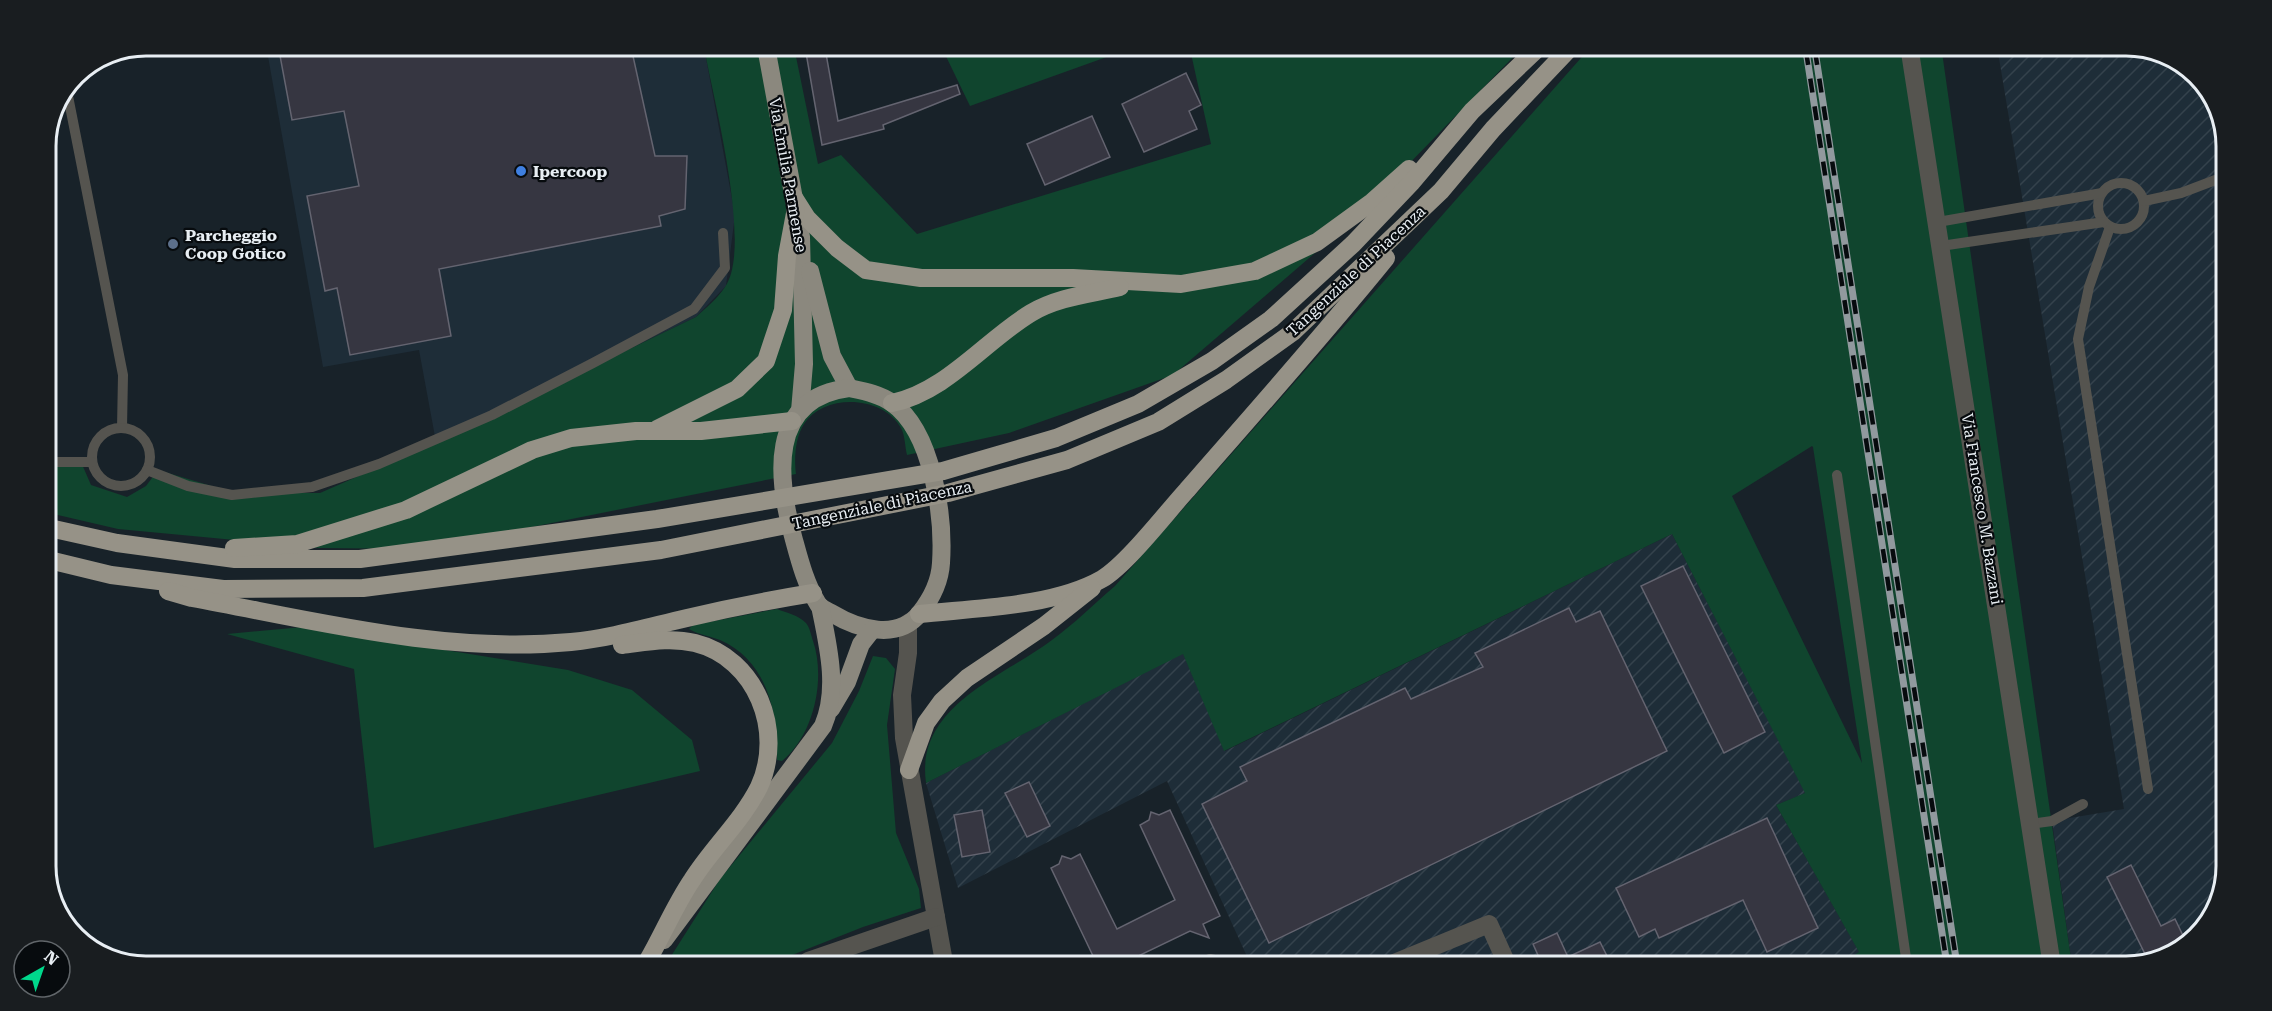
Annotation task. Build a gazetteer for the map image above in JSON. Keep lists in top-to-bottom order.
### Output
{
  "streets": {
    "highway": ["Tangenziale di Piacenza"],
    "main road": ["Via Emilia Parmense"],
    "street": ["Via Francesco M. Bazzani"]
  },
  "places": ["Ipercoop", "Parcheggio Coop Gotico"],
  "north": "top right"
}
